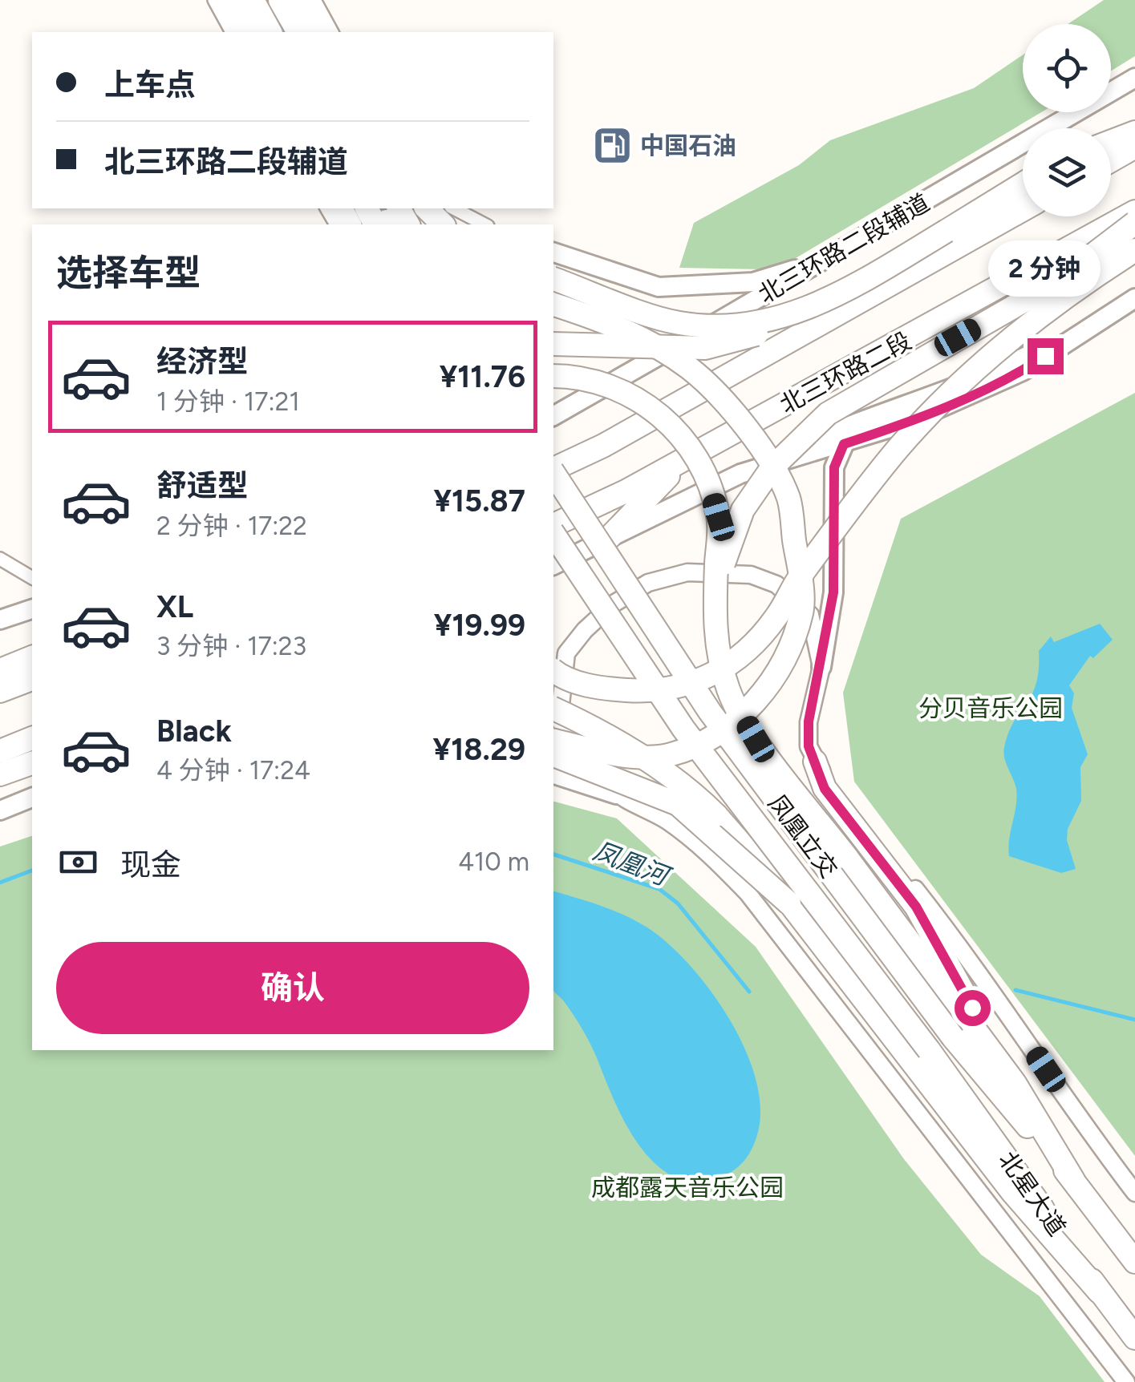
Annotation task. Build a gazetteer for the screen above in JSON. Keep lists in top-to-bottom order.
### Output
{
  "streets": {
    "highway": ["北三环路二段", "凤凰立交", "北星大道"],
    "main road": ["北三环路二段辅道"]
  },
  "crossings": [
    ["凤凰立交", "北星大道"]
  ],
  "water": ["凤凰河"],
  "parks": ["分贝音乐公园", "成都露天音乐公园"],
  "places": {
    "fuel station": ["中国石油"]
  },
  "page": {
    "banner": ["上车点", "北三环路二段辅道"],
    "heading": "选择车型",
    "bubble": "2 分钟",
    "list": [
      {
        "name": "经济型",
        "note": "1 分钟 · 17:21",
        "value": "¥11.76"
      },
      {
        "name": "舒适型",
        "note": "2 分钟 · 17:22",
        "value": "¥15.87"
      },
      {
        "name": "XL",
        "note": "3 分钟 · 17:23",
        "value": "¥19.99"
      },
      {
        "name": "Black",
        "note": "4 分钟 · 17:24",
        "value": "¥18.29"
      }
    ],
    "pay": ["现金", "410 m"],
    "buttons": "确认"
  }
}
